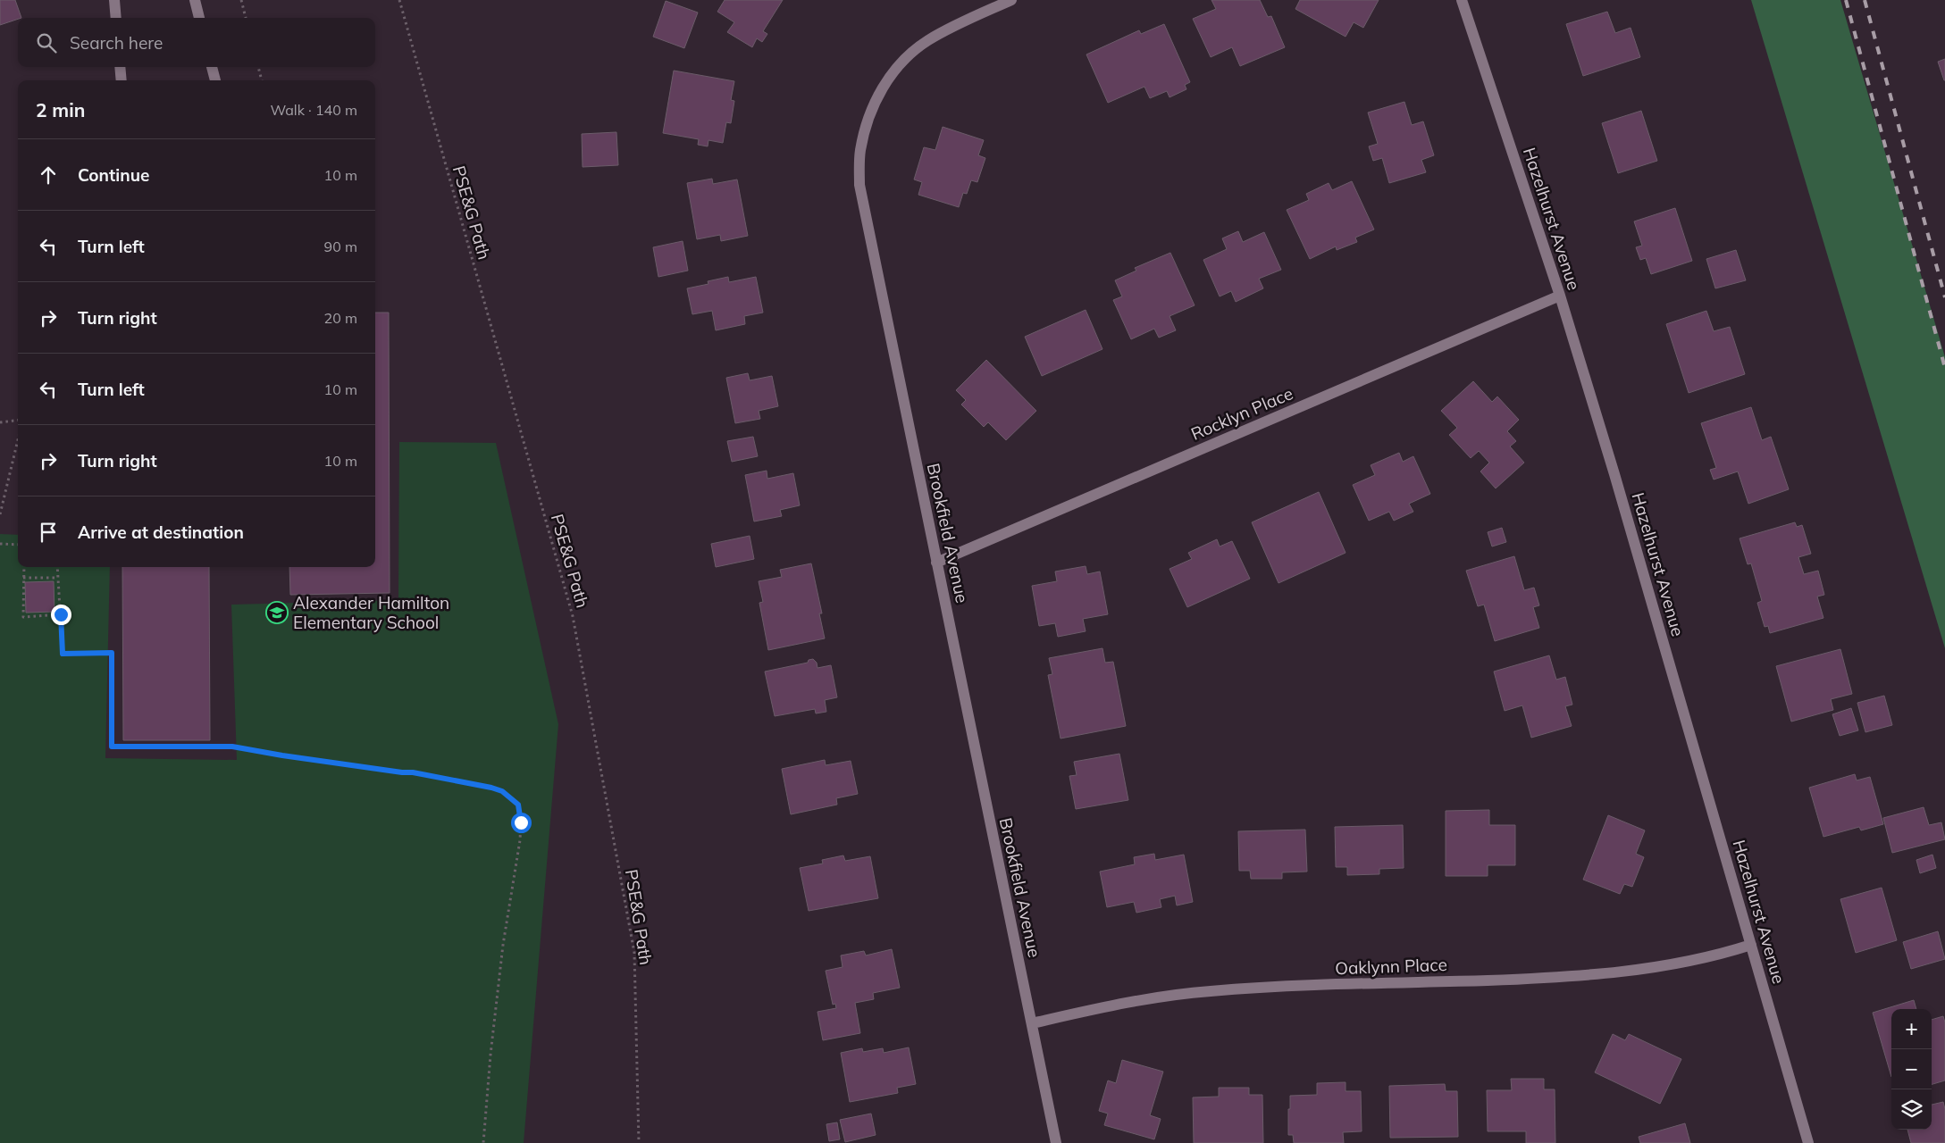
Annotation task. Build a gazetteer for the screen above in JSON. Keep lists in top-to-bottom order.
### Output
{
  "streets": {
    "street": [
      "Hazelhurst Avenue",
      "Rocklyn Place",
      "Brookfield Avenue",
      "Oaklynn Place"
    ],
    "path": ["PSE&G Path"]
  },
  "crossings": [
    ["Hazelhurst Avenue", "Rocklyn Place"],
    ["Hazelhurst Avenue", "Oaklynn Place"],
    ["Rocklyn Place", "Brookfield Avenue"],
    ["Brookfield Avenue", "Oaklynn Place"]
  ],
  "places": {
    "school or university": ["Alexander Hamilton Elementary School"]
  },
  "page": {
    "search": "Search here",
    "heading": ["2 min", "Walk · 140 m"],
    "list": [
      ["Continue", "10 m"],
      ["Turn left", "90 m"],
      ["Turn right", "20 m"],
      ["Turn left", "10 m"],
      ["Turn right", "10 m"],
      "Arrive at destination"
    ],
    "map_buttons": ["+", "−"]
  }
}
